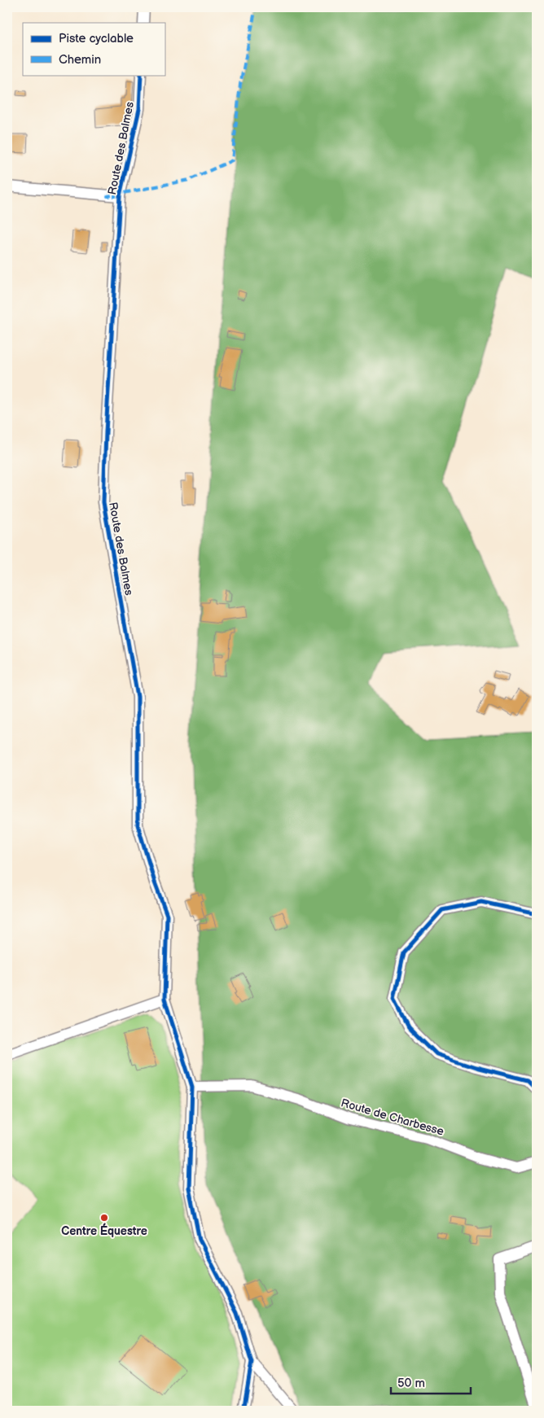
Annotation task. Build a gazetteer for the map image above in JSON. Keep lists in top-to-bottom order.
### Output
{
  "streets": {
    "street": ["Route des Balmes", "Route de Charbesse"]
  },
  "crossings": [
    ["Route des Balmes", "Route de Charbesse"]
  ],
  "places": ["Centre Équestre"],
  "legend": ["Piste cyclable", "Chemin"],
  "scale_bar": "50 m"
}
